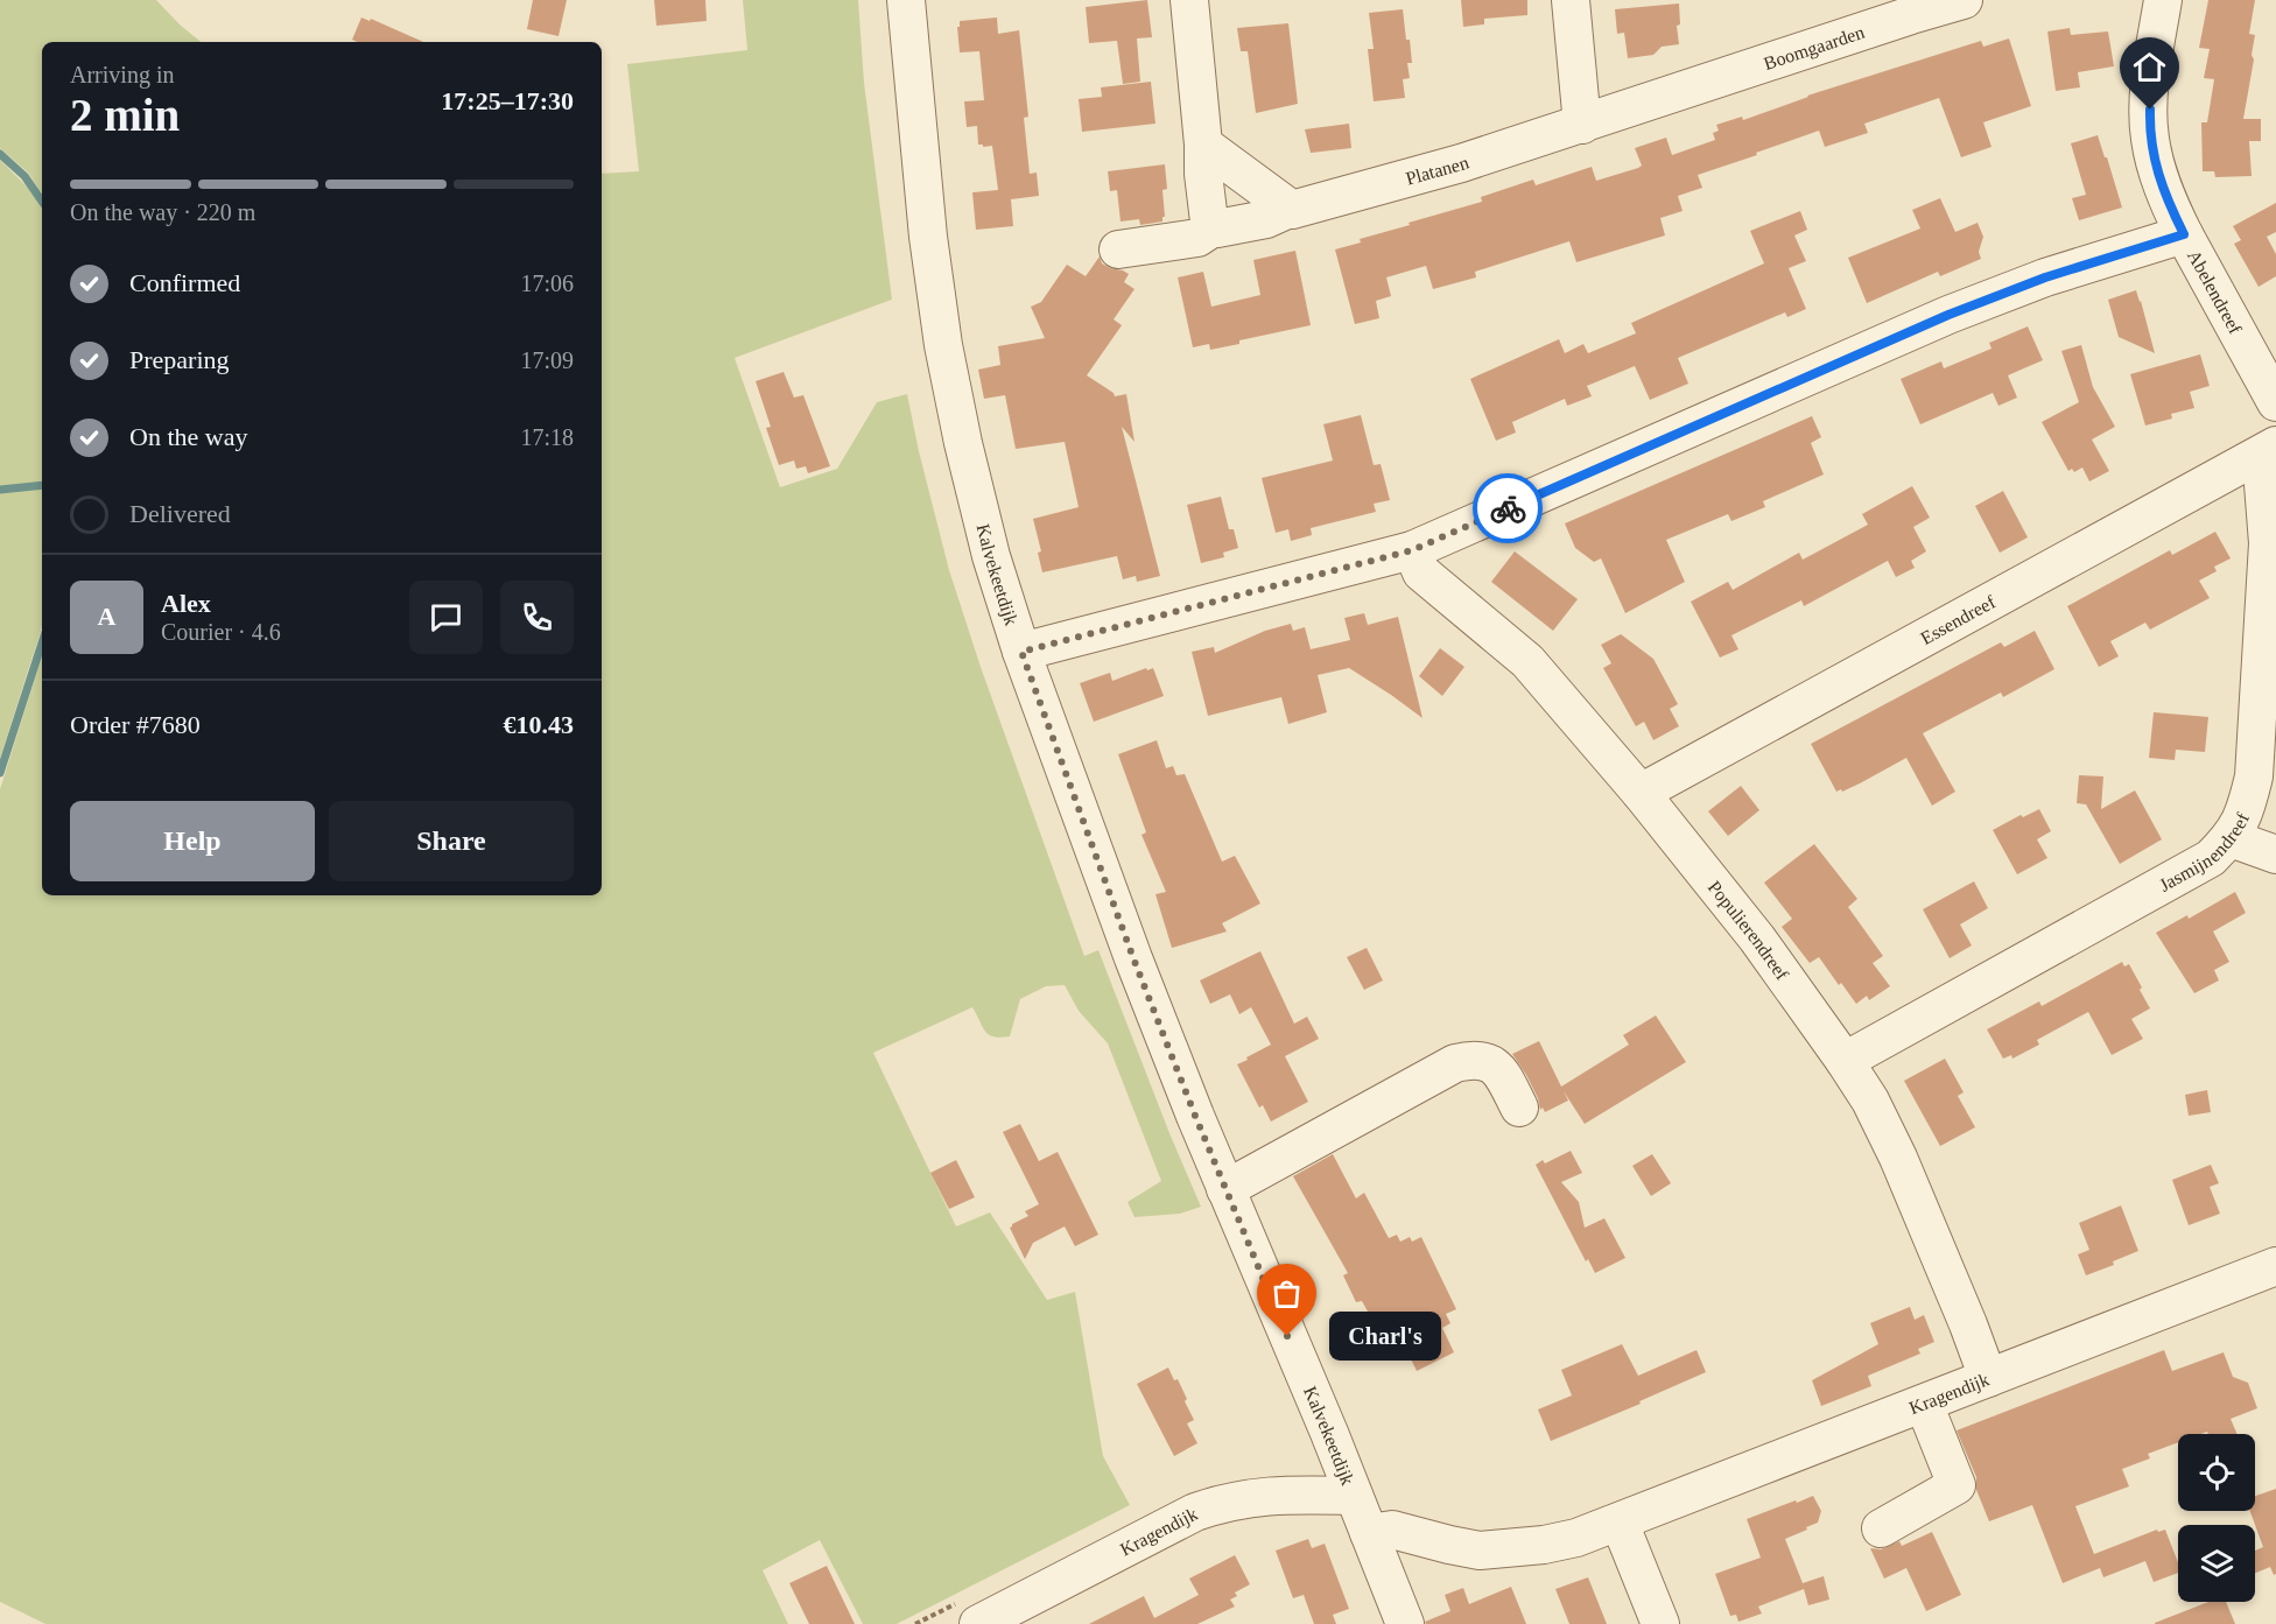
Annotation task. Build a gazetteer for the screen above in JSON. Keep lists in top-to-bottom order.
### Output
{
  "streets": {
    "street": [
      "Boomgaarden",
      "Platanen",
      "Abelendreef",
      "Kalvekeetdijk",
      "Essendreef",
      "Jasmijnendreef",
      "Populierendreef",
      "Kragendijk"
    ]
  },
  "crossings": [
    ["Boomgaarden", "Platanen"],
    ["Abelendreef", "Kalvekeetdijk"],
    ["Abelendreef", "Populierendreef"],
    ["Kalvekeetdijk", "Kragendijk"],
    ["Essendreef", "Jasmijnendreef"],
    ["Essendreef", "Populierendreef"],
    ["Jasmijnendreef", "Populierendreef"],
    ["Populierendreef", "Kragendijk"]
  ],
  "places": ["Charl's"],
  "page": {
    "heading": ["2 min", "Arriving in", "17:25–17:30"],
    "panel": [
      "Alex",
      "Courier · 4.6",
      "Order #7680",
      "€10.43"
    ],
    "bar": "On the way · 220 m",
    "list": [
      ["Confirmed", "17:06"],
      ["Preparing", "17:09"],
      ["On the way", "17:18"],
      "Delivered"
    ],
    "round": "A",
    "buttons": ["Help", "Share"],
    "bubble": "Charl's"
  }
}
